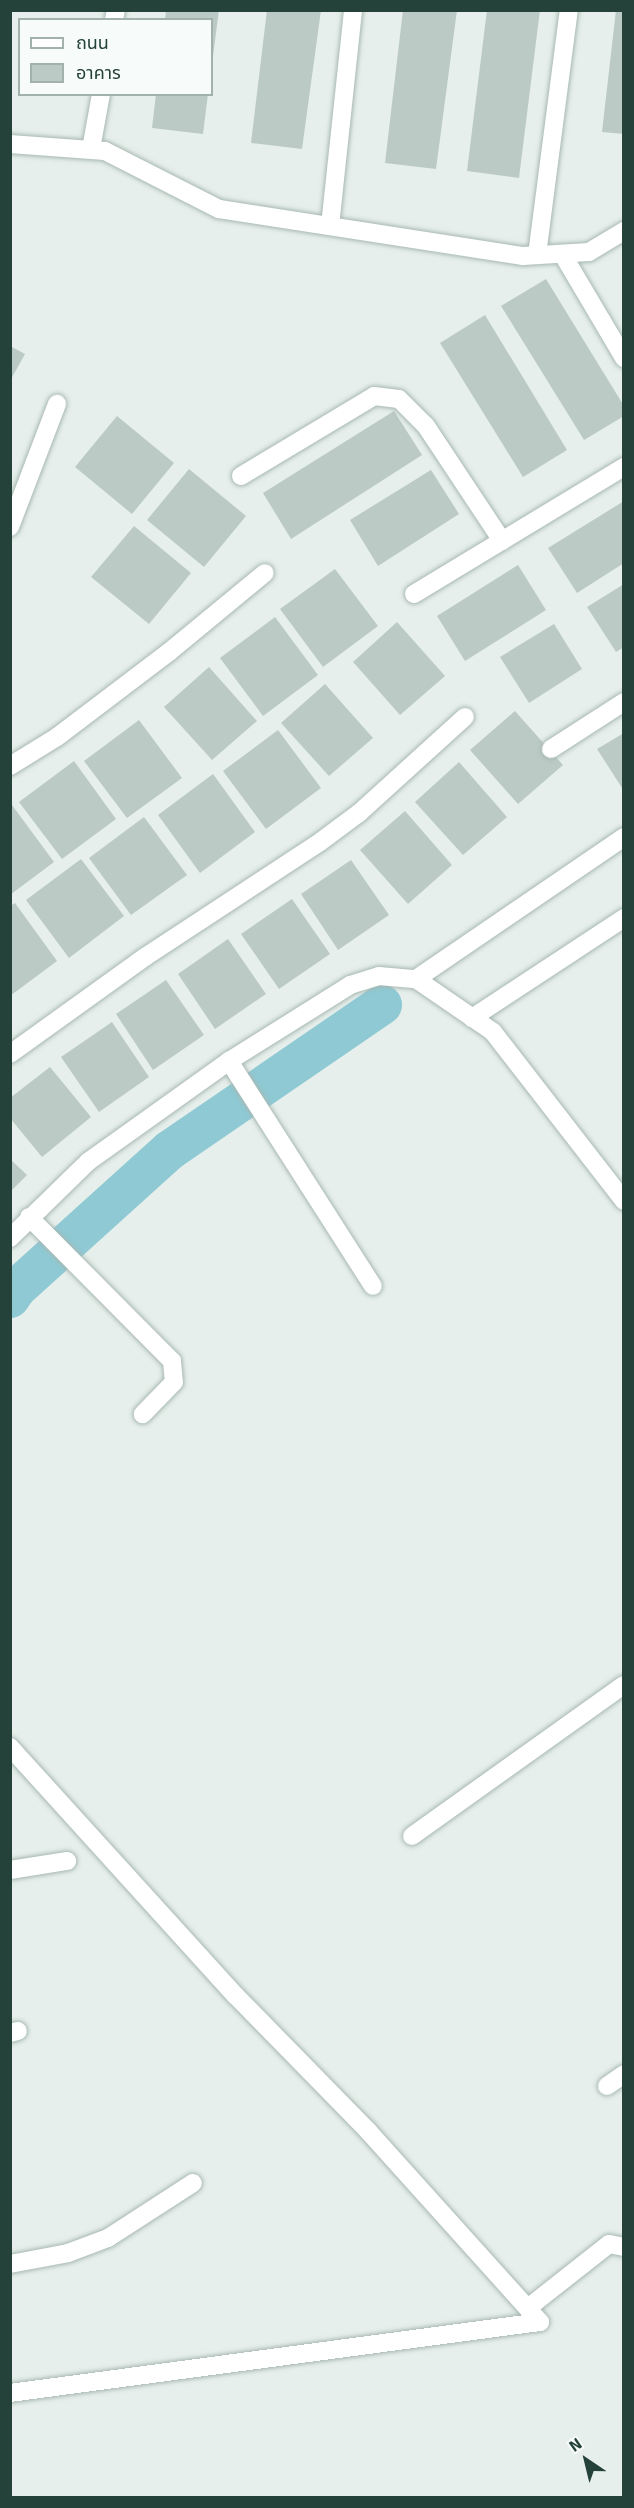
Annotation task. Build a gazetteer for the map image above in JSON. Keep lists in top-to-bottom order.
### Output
{
  "legend": ["ถนน", "อาคาร"],
  "north": "top left"
}
